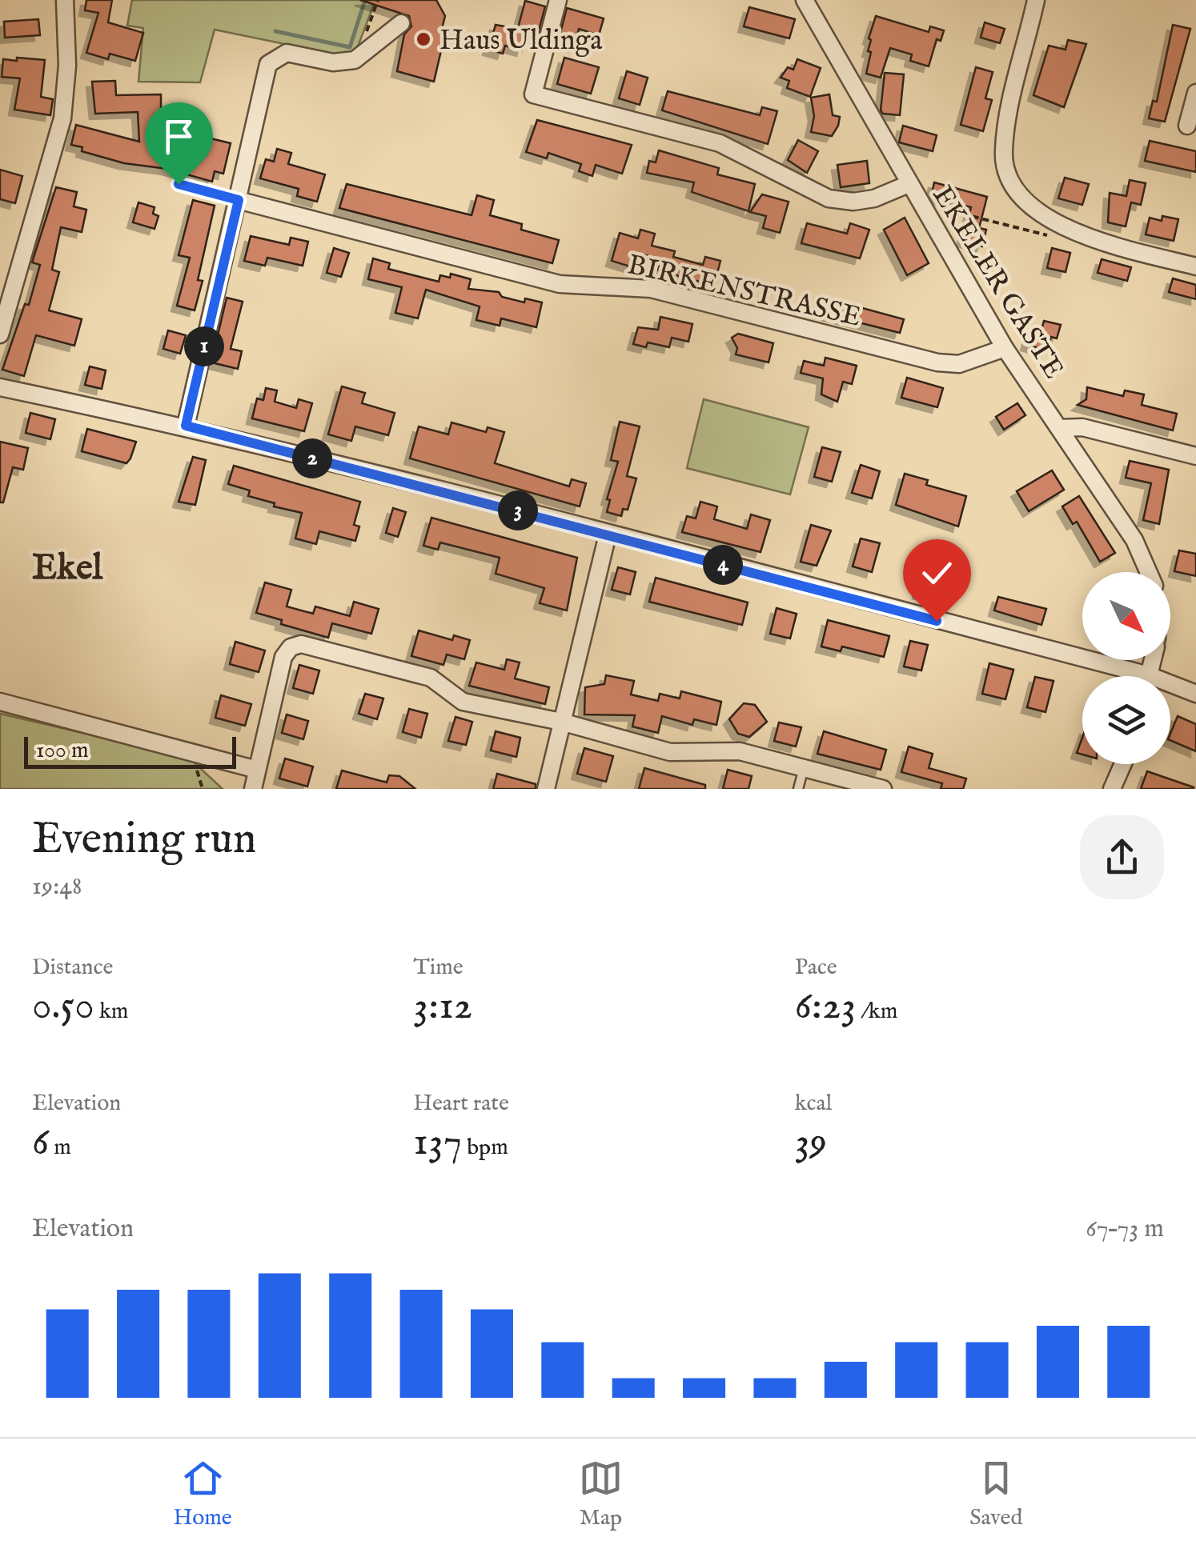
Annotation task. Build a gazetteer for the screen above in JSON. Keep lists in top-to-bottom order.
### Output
{
  "streets": {
    "street": ["EKELER GASTE", "BIRKENSTRASSE"]
  },
  "crossings": [
    ["EKELER GASTE", "BIRKENSTRASSE"]
  ],
  "districts": ["Ekel"],
  "places": ["Haus Uldinga"],
  "scale_bar": "100 m",
  "north": "bottom right",
  "page": {
    "pins": [
      "1",
      "2",
      "3",
      "4"
    ],
    "scale": "100 m",
    "heading": ["Evening run", "19:48"],
    "stats": [
      ["Distance", "0.50 km"],
      ["Time", "3:12"],
      ["Pace", "6:23 /km"],
      ["Elevation", "6 m"],
      ["Heart rate", "137 bpm"],
      ["kcal", "39"]
    ],
    "chart": ["Elevation", "67–73 m"],
    "tabs": ["Home", "Map", "Saved"]
  }
}
